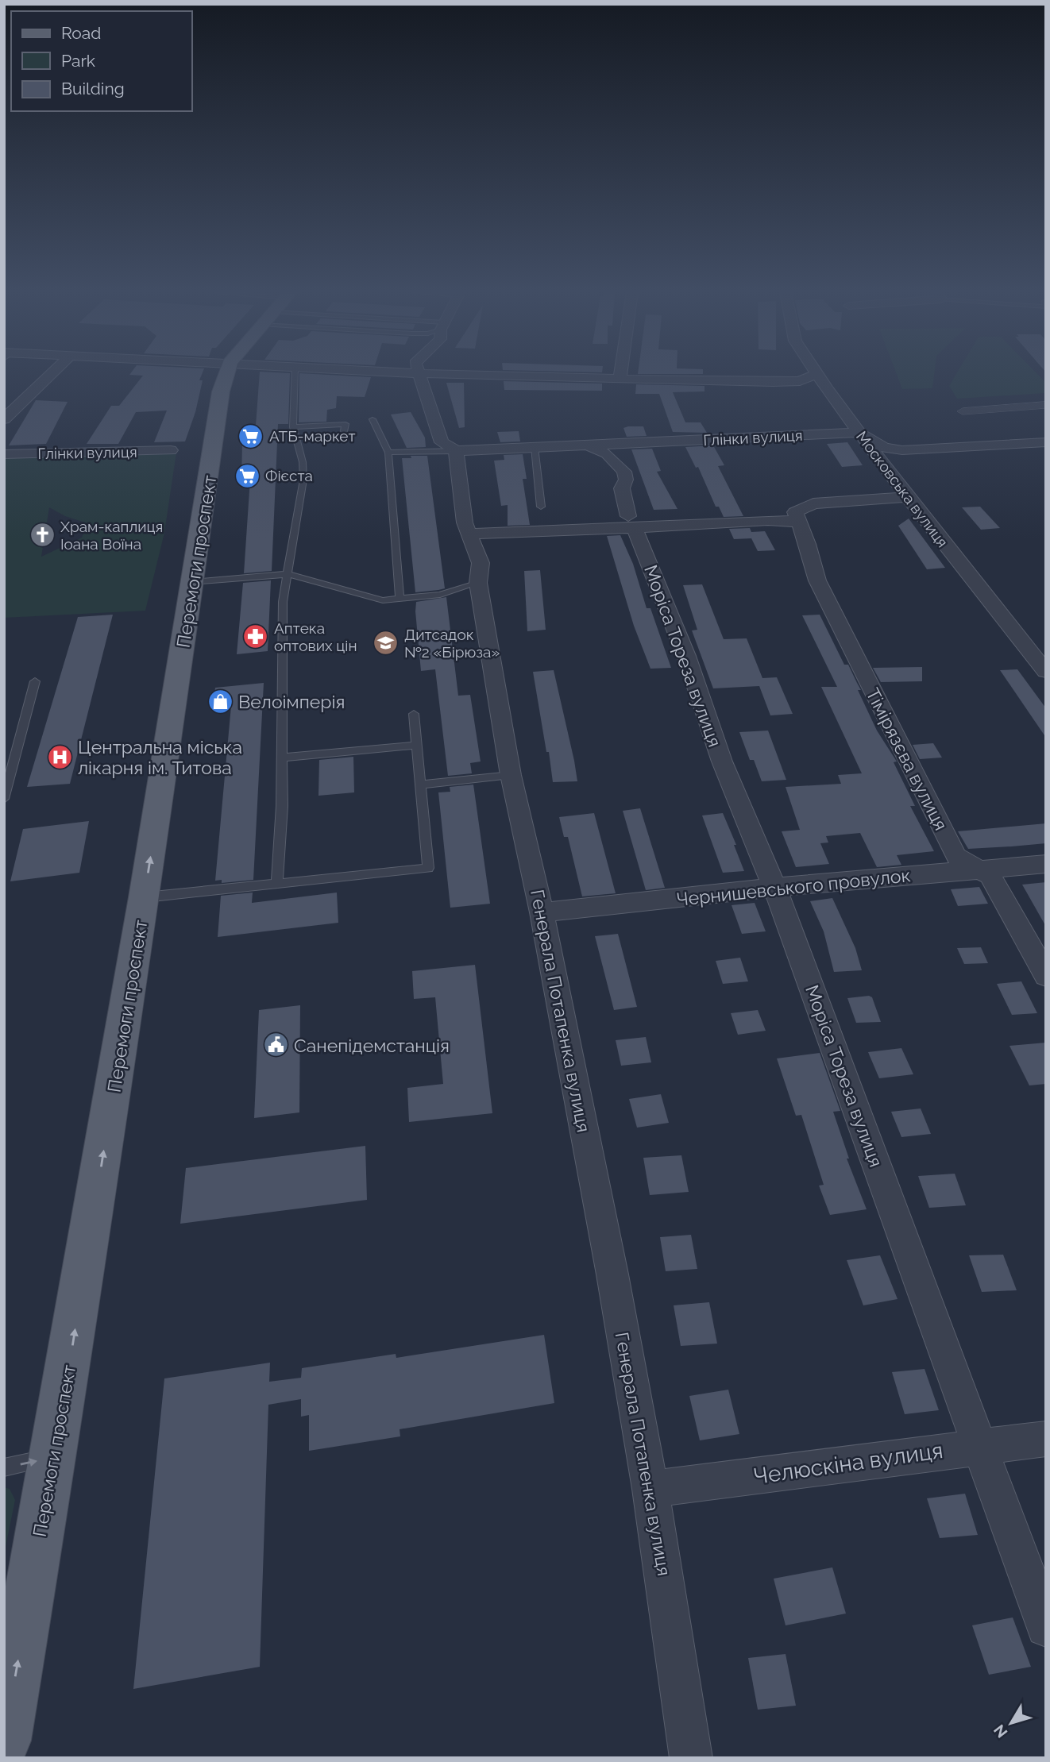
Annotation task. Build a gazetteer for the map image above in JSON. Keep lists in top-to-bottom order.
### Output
{
  "streets": {
    "main road": ["Перемоги проспект"],
    "street": [
      "Глінки вулиця",
      "Московська вулиця",
      "Моріса Тореза вулиця",
      "Тімірязєва вулиця",
      "Чернишевського провулок",
      "Генерала Потапенка вулиця",
      "Челюскіна вулиця"
    ]
  },
  "crossings": [
    ["Глінки вулиця", "Московська вулиця"],
    ["Глінки вулиця", "Моріса Тореза вулиця"],
    ["Глінки вулиця", "Генерала Потапенка вулиця"],
    ["Моріса Тореза вулиця", "Чернишевського провулок"],
    ["Моріса Тореза вулиця", "Челюскіна вулиця"],
    ["Тімірязєва вулиця", "Чернишевського провулок"],
    ["Чернишевського провулок", "Генерала Потапенка вулиця"],
    ["Генерала Потапенка вулиця", "Челюскіна вулиця"]
  ],
  "one_way": ["Перемоги проспект"],
  "places": {
    "supermarket": ["АТБ-маркет", "Фієста"],
    "church": ["Храм-каплиця Іоана Воїна"],
    "pharmacy": ["Аптека оптових цін"],
    "school or university": ["Дитсадок №2 «Бірюза»"],
    "shop": ["Велоімперія"],
    "hospital": ["Центральна міська лікарня ім. Титова"],
    "public building": ["Санепідемстанція"]
  },
  "legend": ["Road", "Park", "Building"],
  "north": "bottom left"
}
